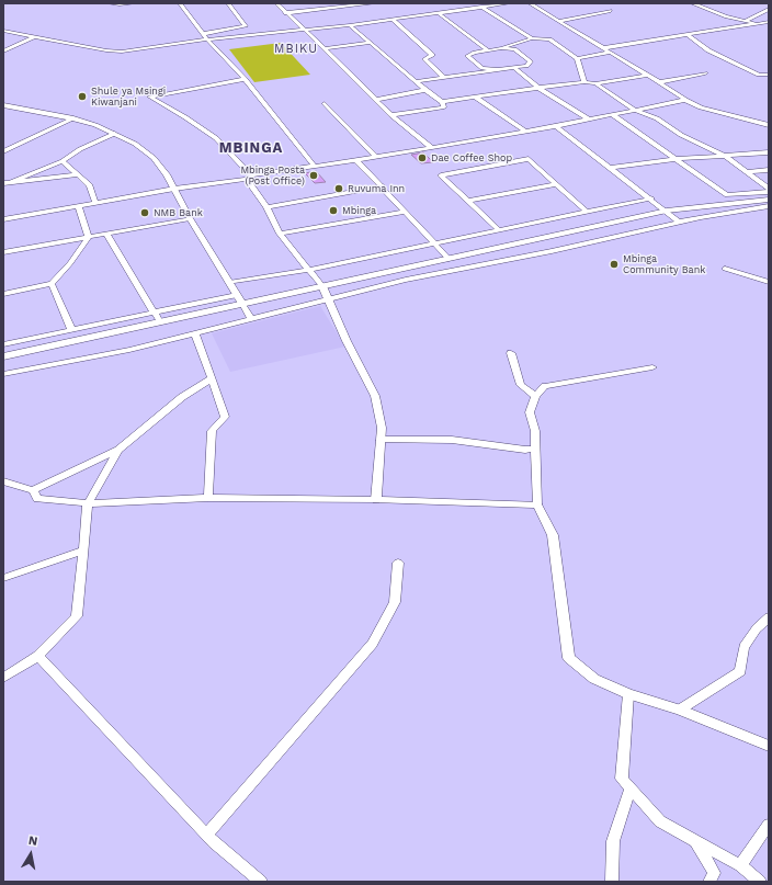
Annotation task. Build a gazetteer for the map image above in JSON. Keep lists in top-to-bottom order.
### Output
{
  "districts": ["MBIKU", "MBINGA"],
  "places": [
    "Shule ya Msingi Kiwanjani",
    "Dae Coffee Shop",
    "Mbinga Posta (Post Office)",
    "Ruvuma Inn",
    "Mbinga",
    "NMB Bank",
    "Mbinga Community Bank"
  ],
  "north": "top"
}
